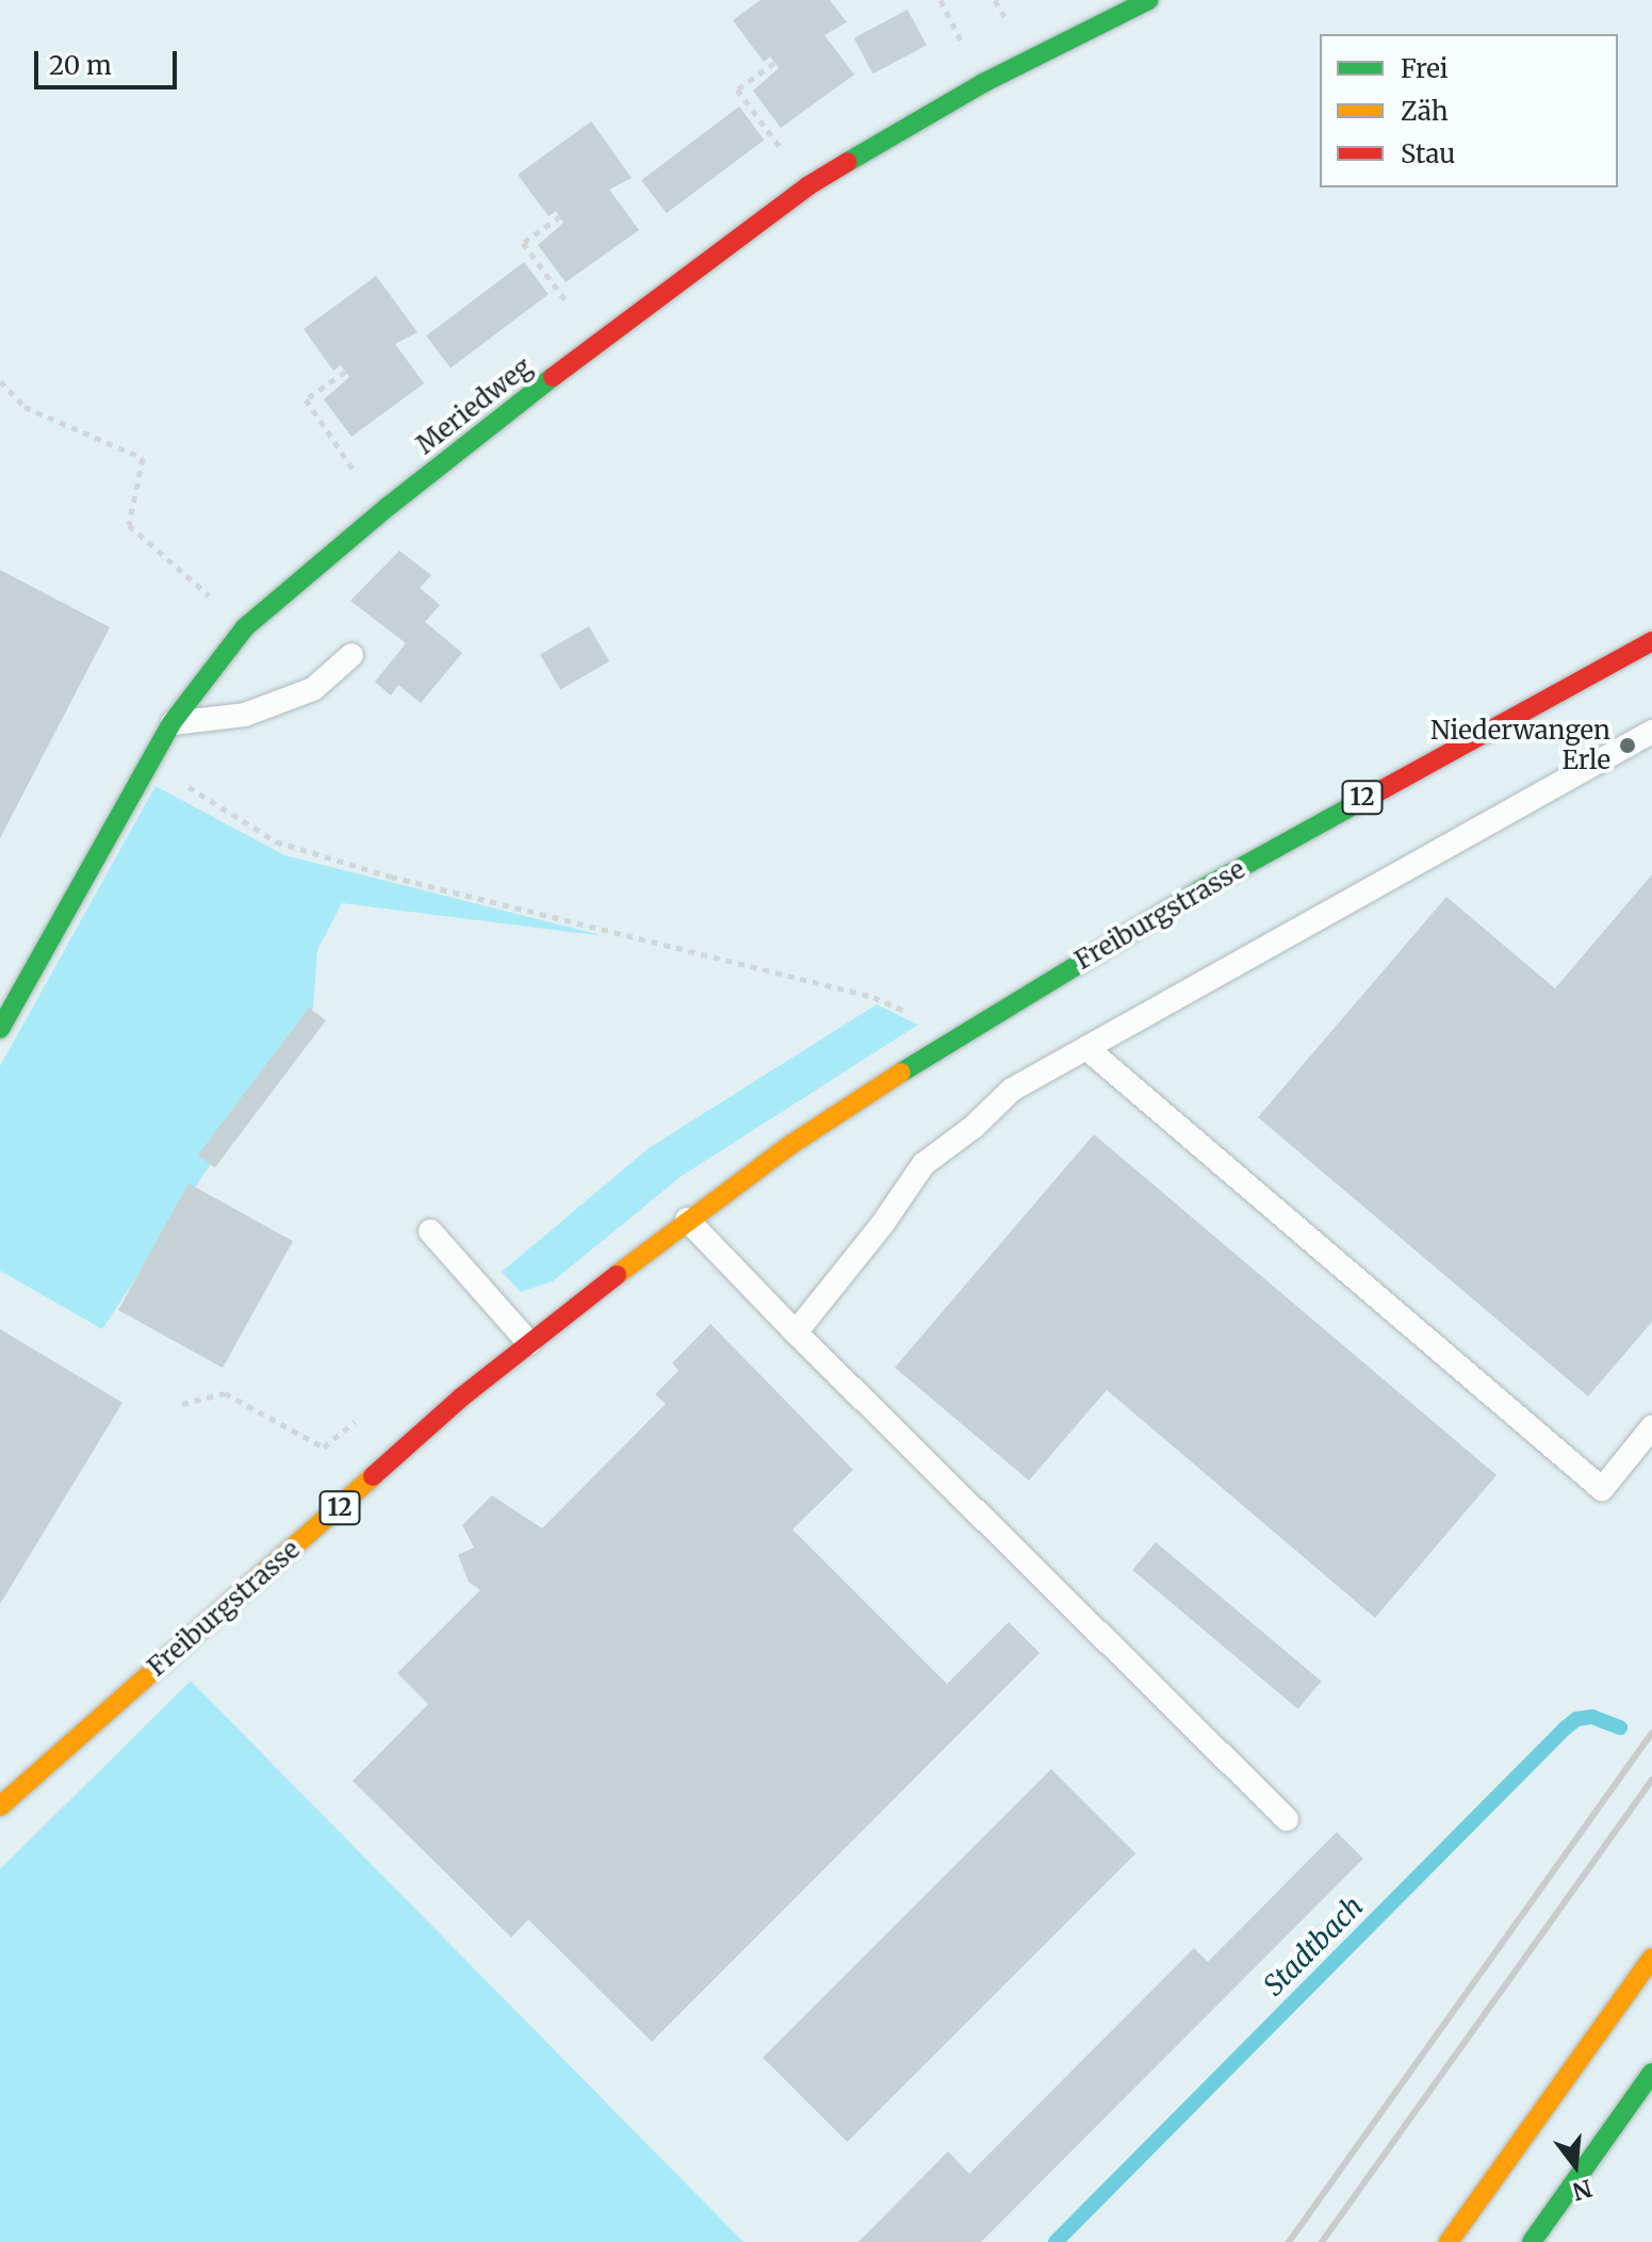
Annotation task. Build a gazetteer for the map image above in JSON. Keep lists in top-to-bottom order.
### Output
{
  "streets": {
    "main road": ["Meriedweg", "12", "Freiburgstrasse"]
  },
  "water": ["Stadtbach"],
  "places": ["Niederwangen Erle"],
  "legend": ["Frei", "Zäh", "Stau"],
  "scale_bar": "20 m",
  "north": "bottom"
}
